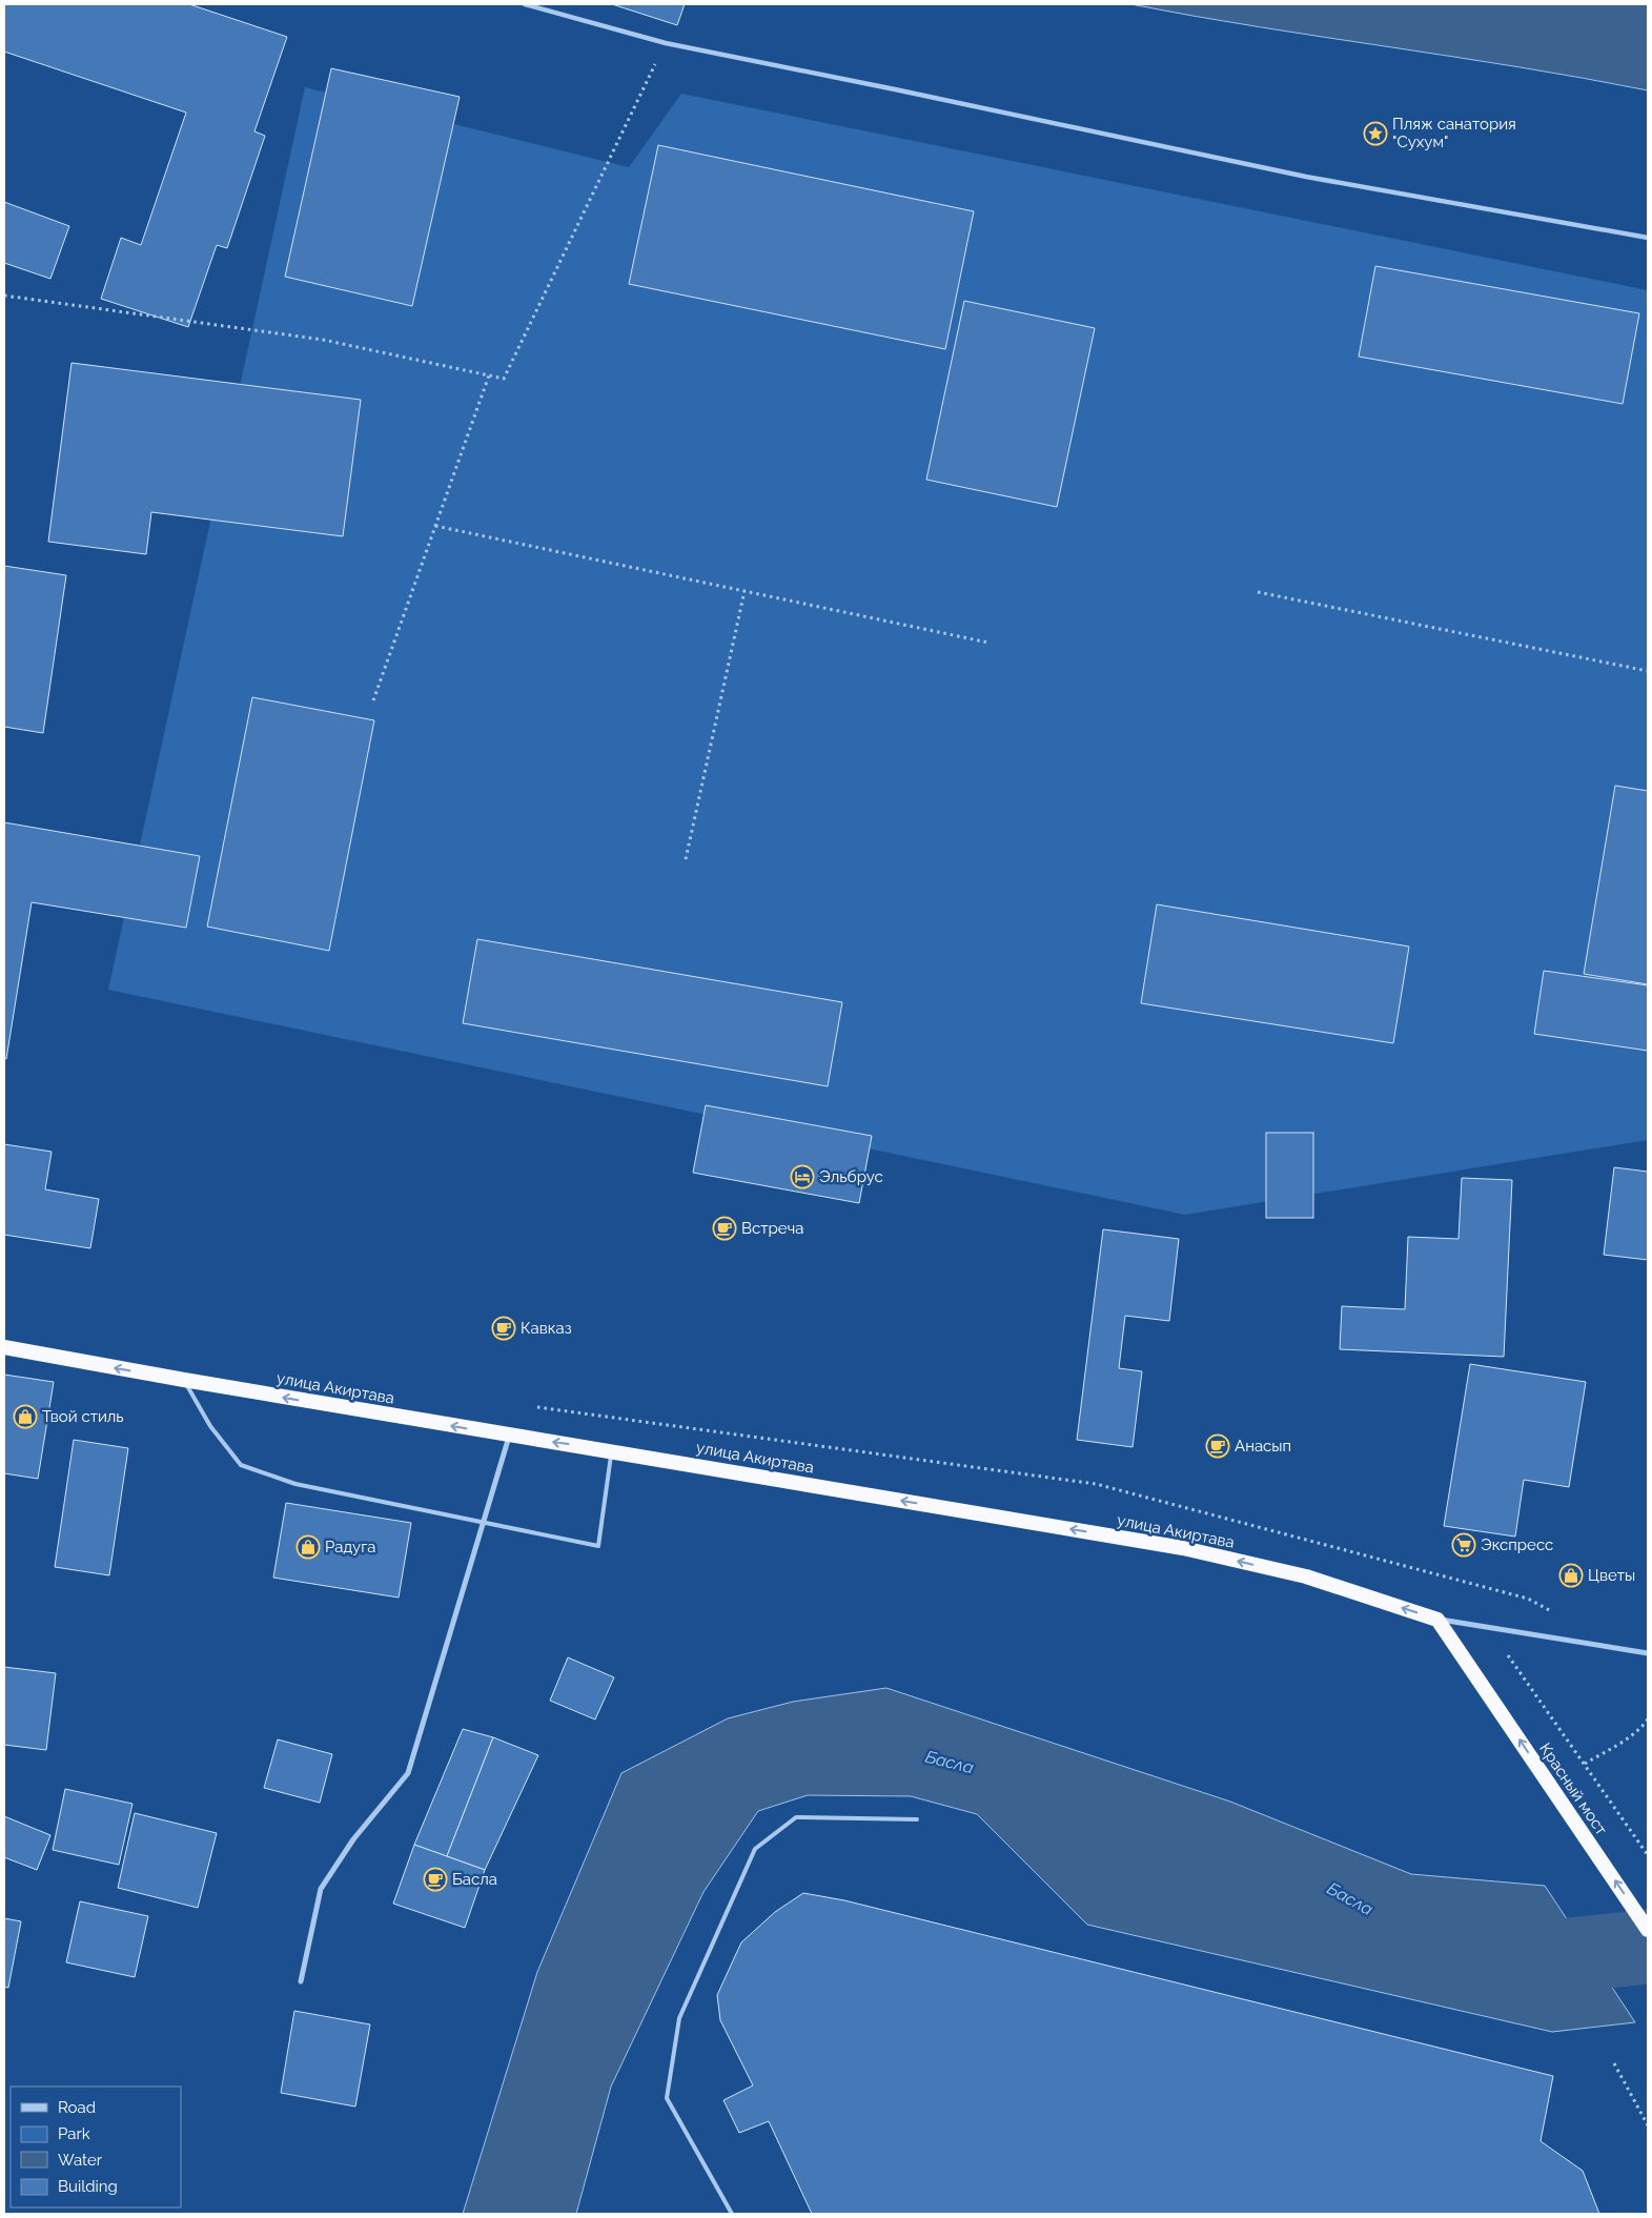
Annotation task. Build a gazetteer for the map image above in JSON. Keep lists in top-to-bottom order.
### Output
{
  "streets": {
    "highway": ["улица Акиртава", "Красный мост"]
  },
  "crossings": [
    ["улица Акиртава", "Красный мост"]
  ],
  "one_way": ["улица Акиртава", "Красный мост"],
  "water": ["Басла"],
  "places": {
    "place": ["Пляж санатория \"Сухум\""],
    "hotel": ["Эльбрус"],
    "cafe": [
      "Встреча",
      "Кавказ",
      "Анасып",
      "Басла"
    ],
    "shop": ["Твой стиль", "Радуга", "Цветы"],
    "supermarket": ["Экспресс"]
  },
  "legend": [
    "Road",
    "Park",
    "Water",
    "Building"
  ]
}
